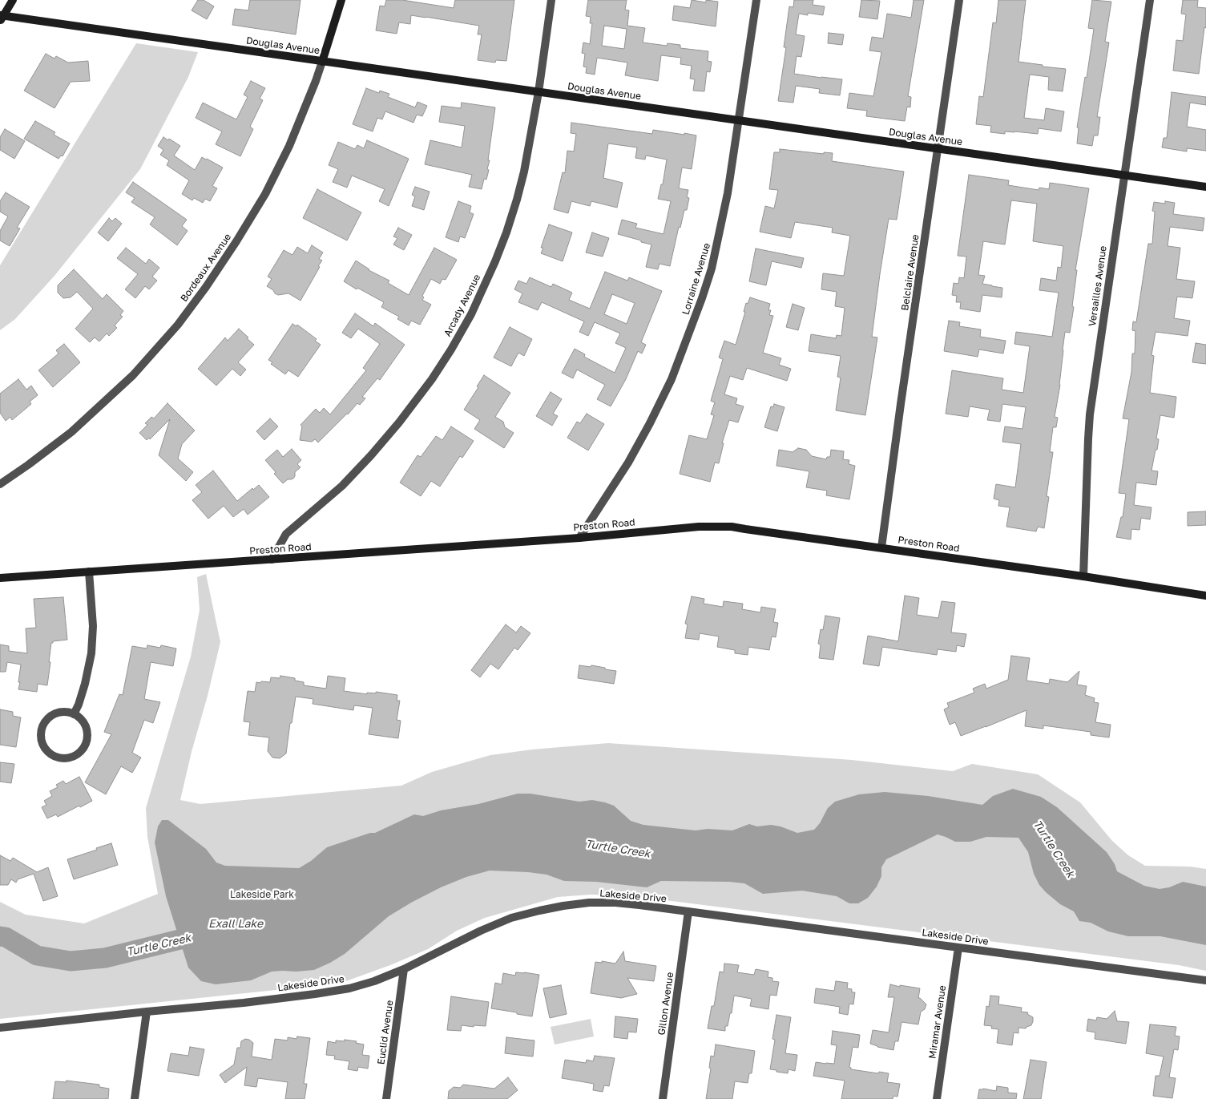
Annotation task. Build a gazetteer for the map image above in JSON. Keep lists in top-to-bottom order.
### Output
{
  "streets": {
    "street": [
      "Douglas Avenue",
      "Bordeaux Avenue",
      "Belclaire Avenue",
      "Lorraine Avenue",
      "Versailles Avenue",
      "Arcady Avenue",
      "Preston Road",
      "Lakeside Drive",
      "Gillon Avenue",
      "Miramar Avenue",
      "Euclid Avenue"
    ]
  },
  "crossings": [
    ["Douglas Avenue", "Bordeaux Avenue"],
    ["Douglas Avenue", "Belclaire Avenue"],
    ["Douglas Avenue", "Lorraine Avenue"],
    ["Douglas Avenue", "Versailles Avenue"],
    ["Douglas Avenue", "Arcady Avenue"],
    ["Belclaire Avenue", "Preston Road"],
    ["Lorraine Avenue", "Preston Road"],
    ["Versailles Avenue", "Preston Road"],
    ["Arcady Avenue", "Preston Road"],
    ["Lakeside Drive", "Gillon Avenue"],
    ["Lakeside Drive", "Miramar Avenue"],
    ["Lakeside Drive", "Euclid Avenue"]
  ],
  "water": ["Turtle Creek", "Exall Lake"],
  "parks": ["Lakeside Park"]
}
